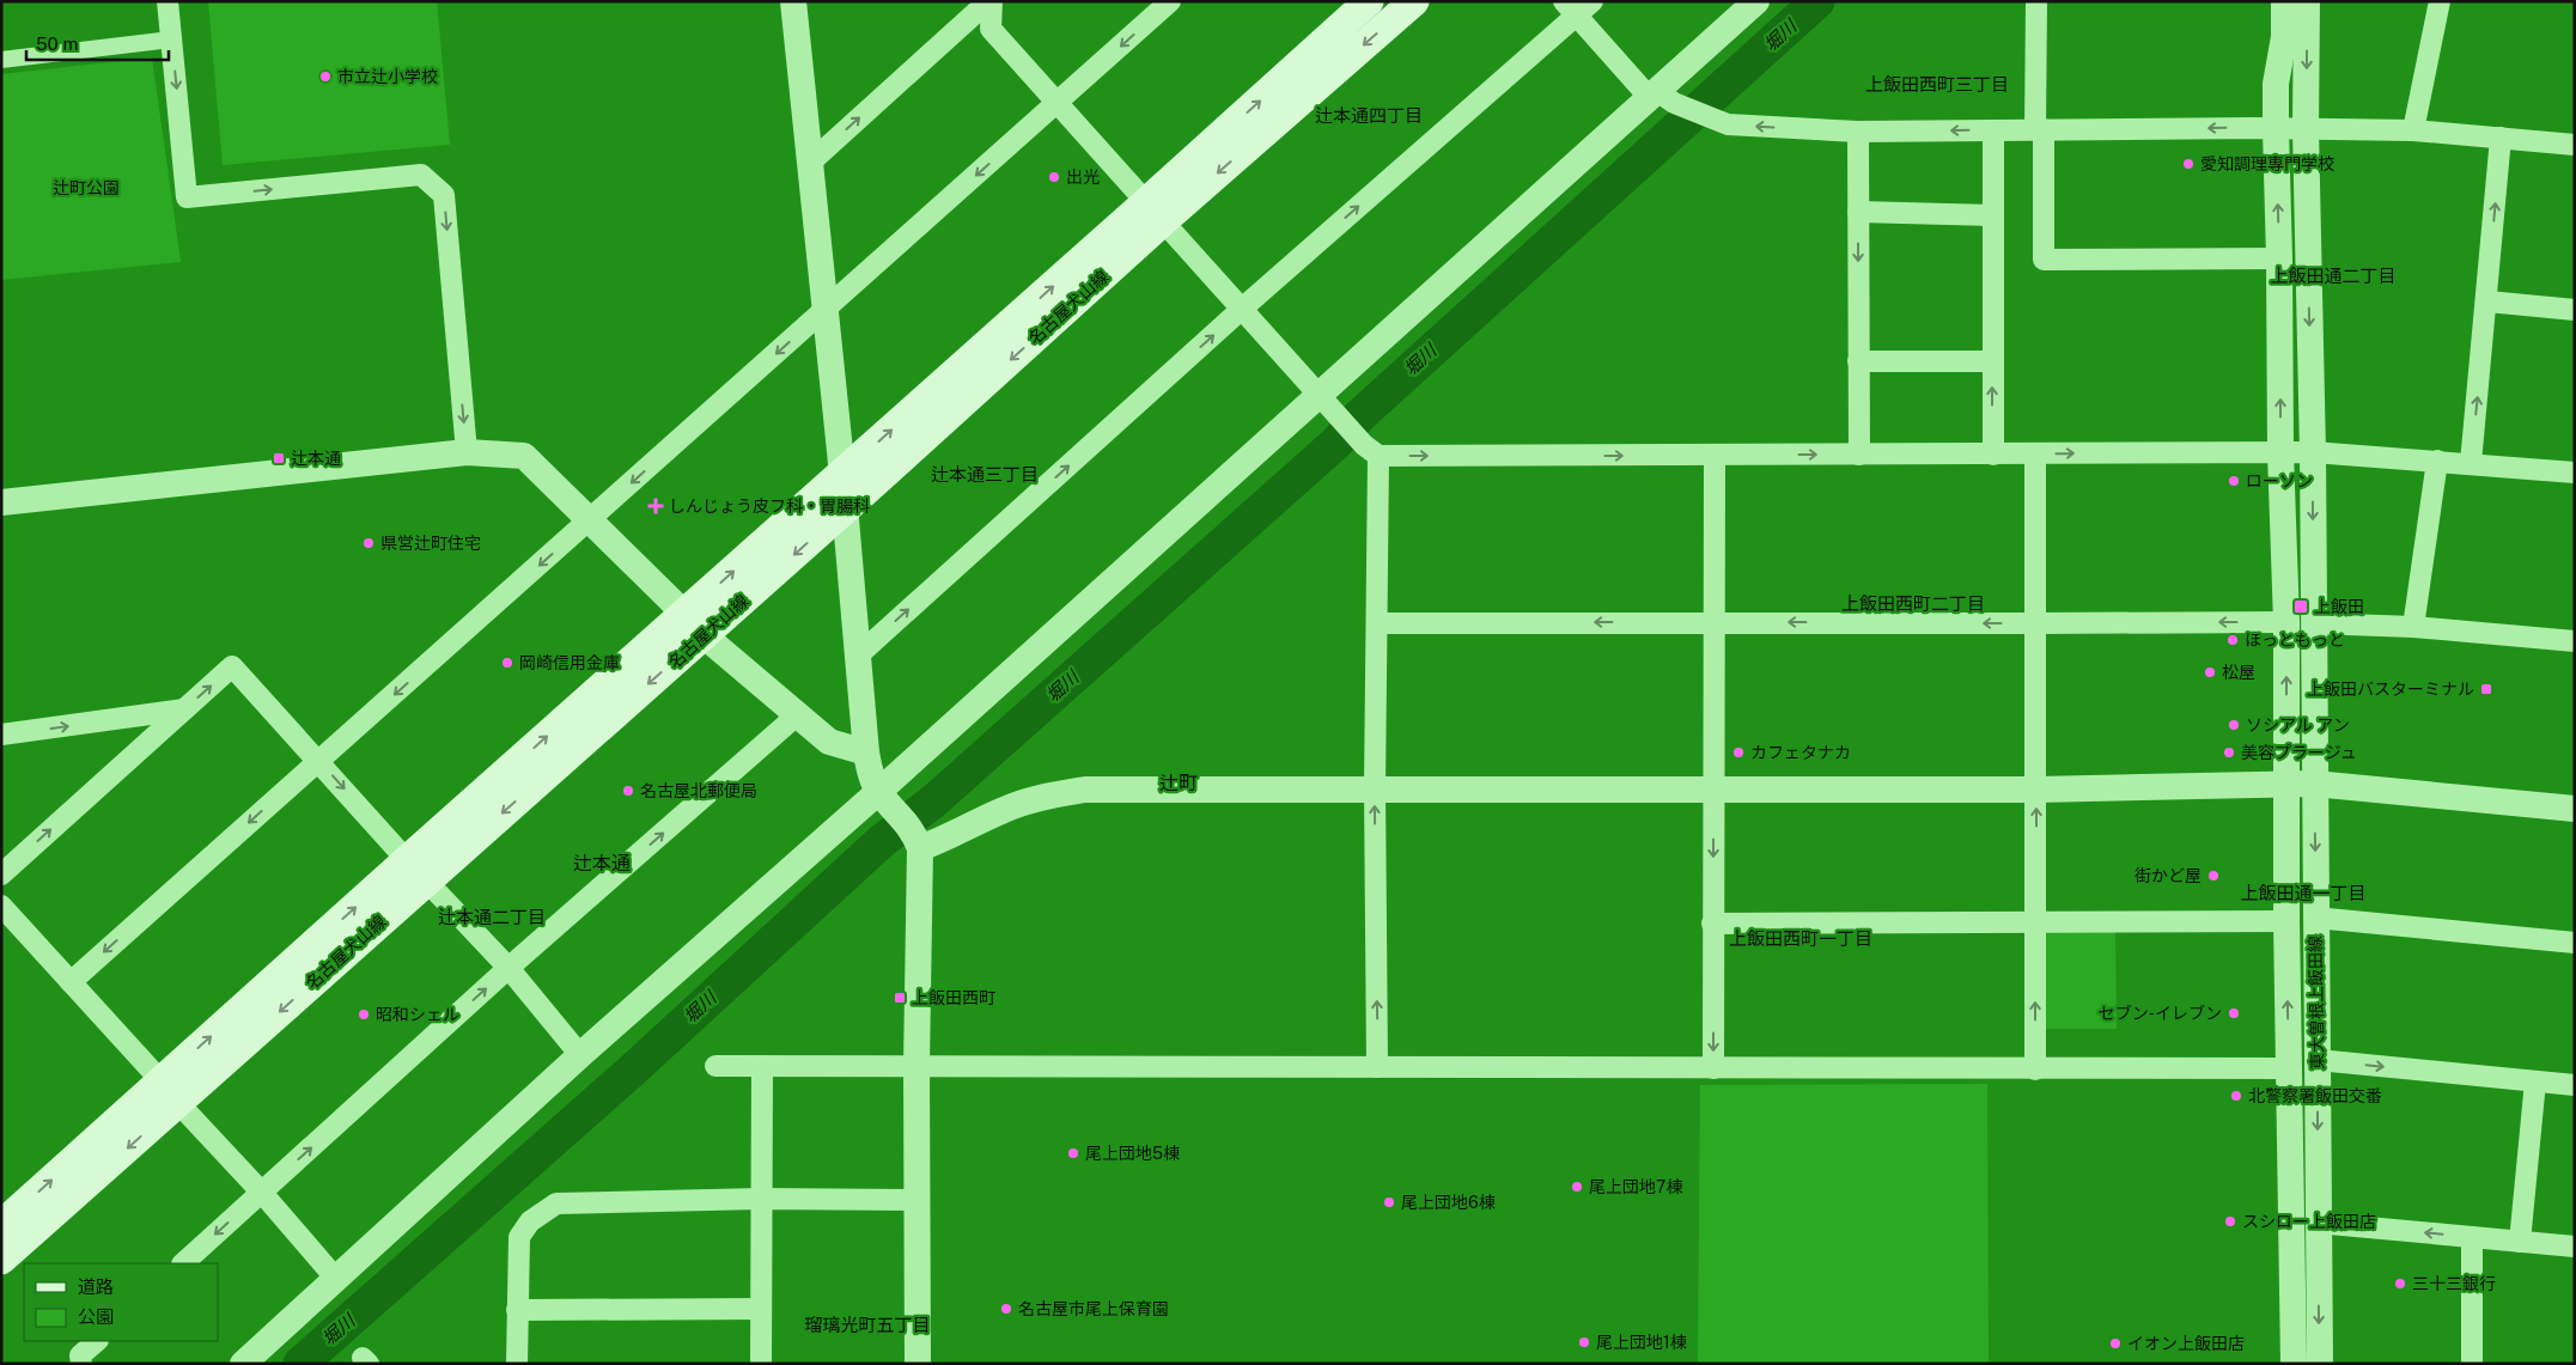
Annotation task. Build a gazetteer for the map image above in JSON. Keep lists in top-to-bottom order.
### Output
{
  "streets": {
    "main road": ["名古屋犬山線"],
    "street": ["東大曽根上飯田線"]
  },
  "districts": [
    "上飯田西町三丁目",
    "辻本通四丁目",
    "上飯田通二丁目",
    "辻本通三丁目",
    "上飯田西町二丁目",
    "辻町",
    "辻本通",
    "上飯田通一丁目",
    "辻本通二丁目",
    "上飯田西町一丁目",
    "瑠璃光町五丁目"
  ],
  "water": ["堀川"],
  "parks": ["辻町公園"],
  "places": {
    "other": [
      "市立辻小学校",
      "愛知調理専門学校",
      "出光",
      "ローソン",
      "県営辻町住宅",
      "ほっともっと",
      "岡崎信用金庫",
      "松屋",
      "ソシアル アン",
      "カフェタナカ",
      "美容プラージュ",
      "名古屋北郵便局",
      "街かど屋",
      "セブン-イレブン",
      "昭和シェル",
      "北警察署飯田交番",
      "尾上団地5棟",
      "尾上団地7棟",
      "尾上団地6棟",
      "スシロー上飯田店",
      "三十三銀行",
      "名古屋市尾上保育園",
      "尾上団地1棟",
      "イオン上飯田店"
    ],
    "transit": [
      "辻本通",
      "上飯田",
      "上飯田バスターミナル",
      "上飯田西町"
    ],
    "health": ["しんじょう皮フ科・胃腸科"]
  },
  "legend": ["道路", "公園"],
  "scale_bar": "50 m"
}
